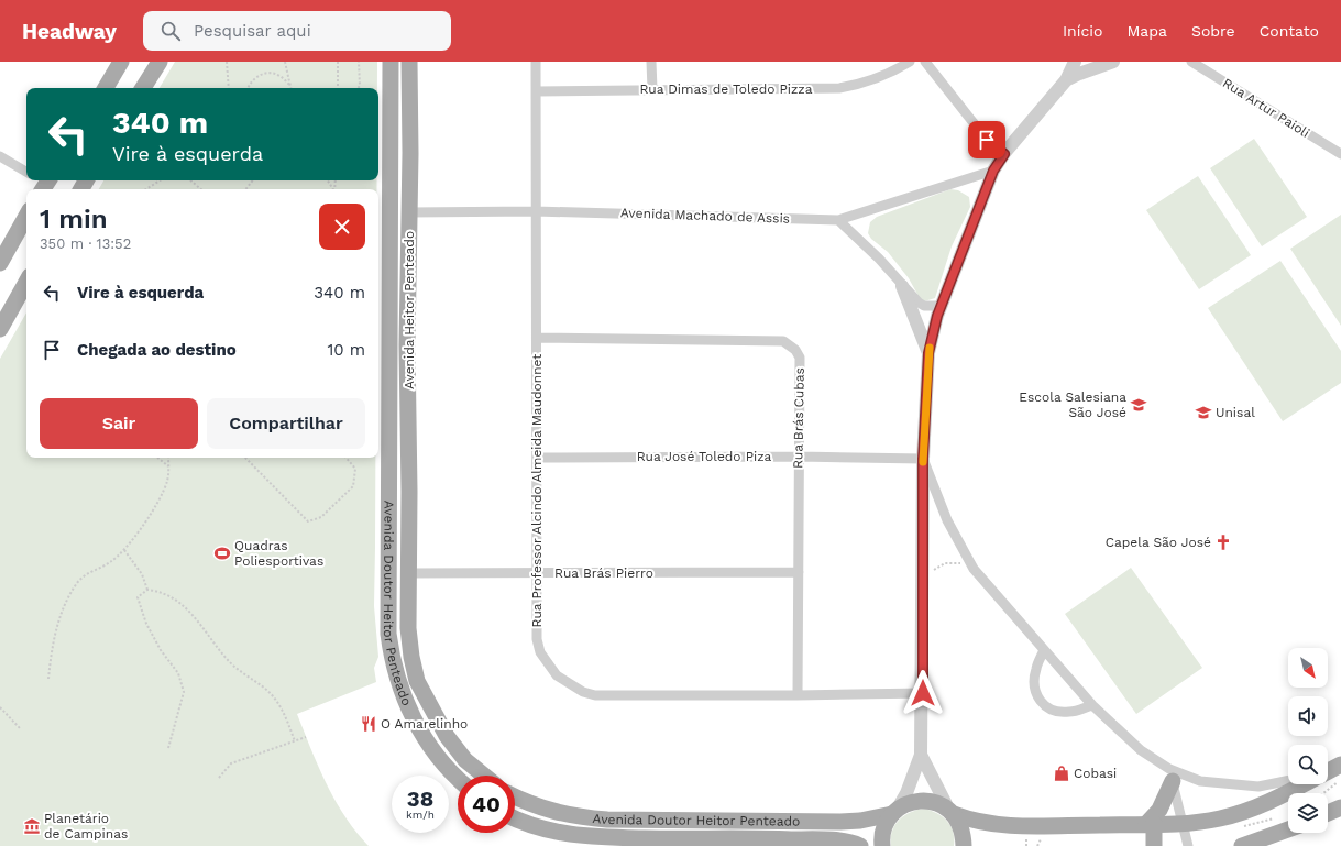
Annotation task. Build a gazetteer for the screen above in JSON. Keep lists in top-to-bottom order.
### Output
{
  "streets": {
    "main road": ["Avenida Heitor Penteado", "Avenida Doutor Heitor Penteado"],
    "street": [
      "Rua Dimas de Toledo Pizza",
      "Rua Artur Paioli",
      "Avenida Machado de Assis",
      "Rua Brás Cubas",
      "Rua José Toledo Piza",
      "Rua Professor Alcindo Almeida Maudonnet",
      "Rua Brás Pierro"
    ]
  },
  "crossings": [
    ["Rua Dimas de Toledo Pizza", "Rua Professor Alcindo Almeida Maudonnet"],
    ["Avenida Machado de Assis", "Avenida Heitor Penteado"],
    ["Avenida Machado de Assis", "Rua Professor Alcindo Almeida Maudonnet"],
    ["Avenida Heitor Penteado", "Rua Brás Pierro"],
    ["Avenida Heitor Penteado", "Avenida Doutor Heitor Penteado"],
    ["Rua Brás Cubas", "Rua José Toledo Piza"],
    ["Rua Brás Cubas", "Rua Professor Alcindo Almeida Maudonnet"],
    ["Rua Brás Cubas", "Rua Brás Pierro"],
    ["Rua José Toledo Piza", "Rua Professor Alcindo Almeida Maudonnet"],
    ["Rua Professor Alcindo Almeida Maudonnet", "Rua Brás Pierro"],
    ["Rua Brás Pierro", "Avenida Doutor Heitor Penteado"]
  ],
  "places": {
    "school or university": ["Escola Salesiana São José", "Unisal"],
    "church": ["Capela São José"],
    "sports": ["Quadras Poliesportivas"],
    "restaurant": ["O Amarelinho"],
    "shop": ["Cobasi"],
    "museum": ["Planetário de Campinas"]
  },
  "north": "bottom right",
  "page": {
    "header": "Headway",
    "search": "Pesquisar aqui",
    "nav": [
      "Início",
      "Mapa",
      "Sobre",
      "Contato"
    ],
    "turn": ["340 m", "Vire à esquerda"],
    "heading": ["1 min", "350 m · 13:52"],
    "list": [
      {
        "name": "Vire à esquerda",
        "value": "340 m"
      },
      {
        "name": "Chegada ao destino",
        "value": "10 m"
      }
    ],
    "buttons": ["Sair", "Compartilhar"],
    "speed": "38 km/h",
    "limit": "40"
  }
}
